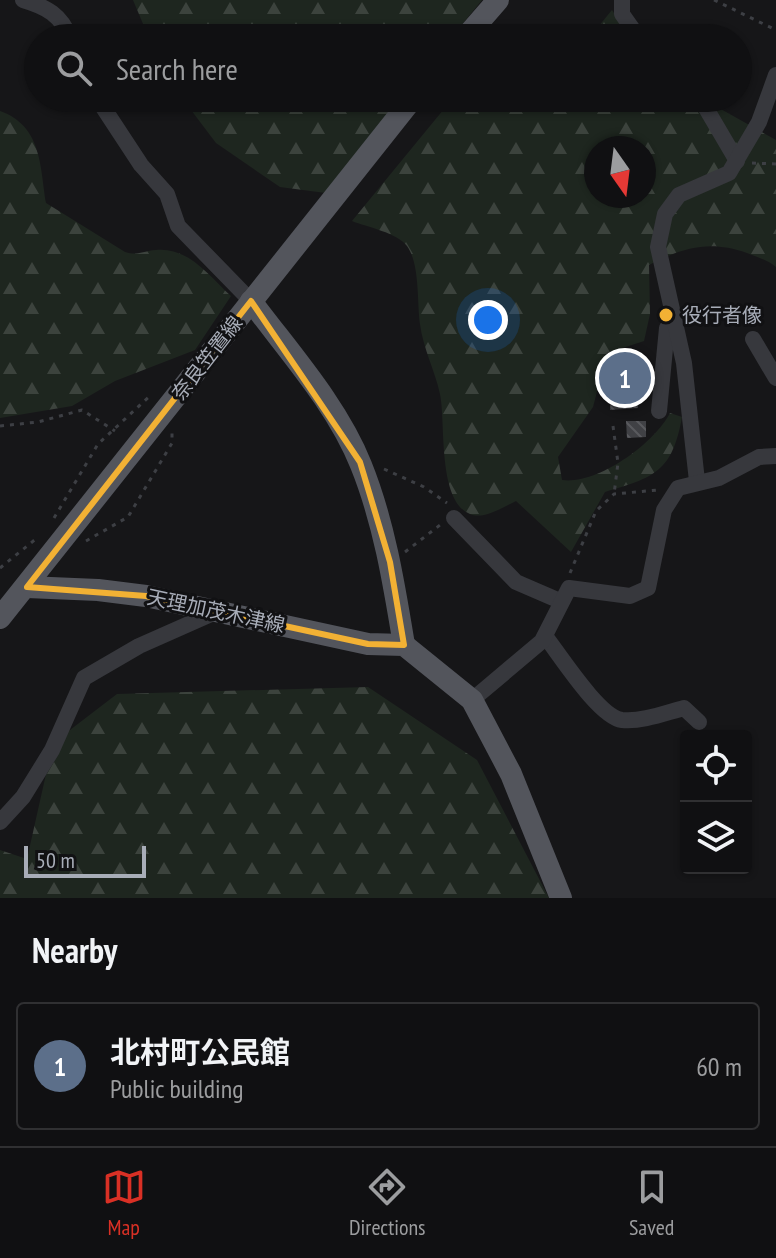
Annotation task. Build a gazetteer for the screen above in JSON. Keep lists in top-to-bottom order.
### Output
{
  "streets": {
    "main road": ["奈良笠置線", "天理加茂木津線"]
  },
  "crossings": [
    ["奈良笠置線", "天理加茂木津線"]
  ],
  "places": ["役行者像"],
  "scale_bar": "50 m",
  "north": "bottom",
  "page": {
    "search": "Search here",
    "pins": "1",
    "scale": "50 m",
    "heading": "Nearby",
    "list": [
      {
        "mark": "1",
        "name": "北村町公民館",
        "note": "Public building",
        "value": "60 m"
      }
    ],
    "nav": ["Map", "Directions", "Saved"]
  }
}
